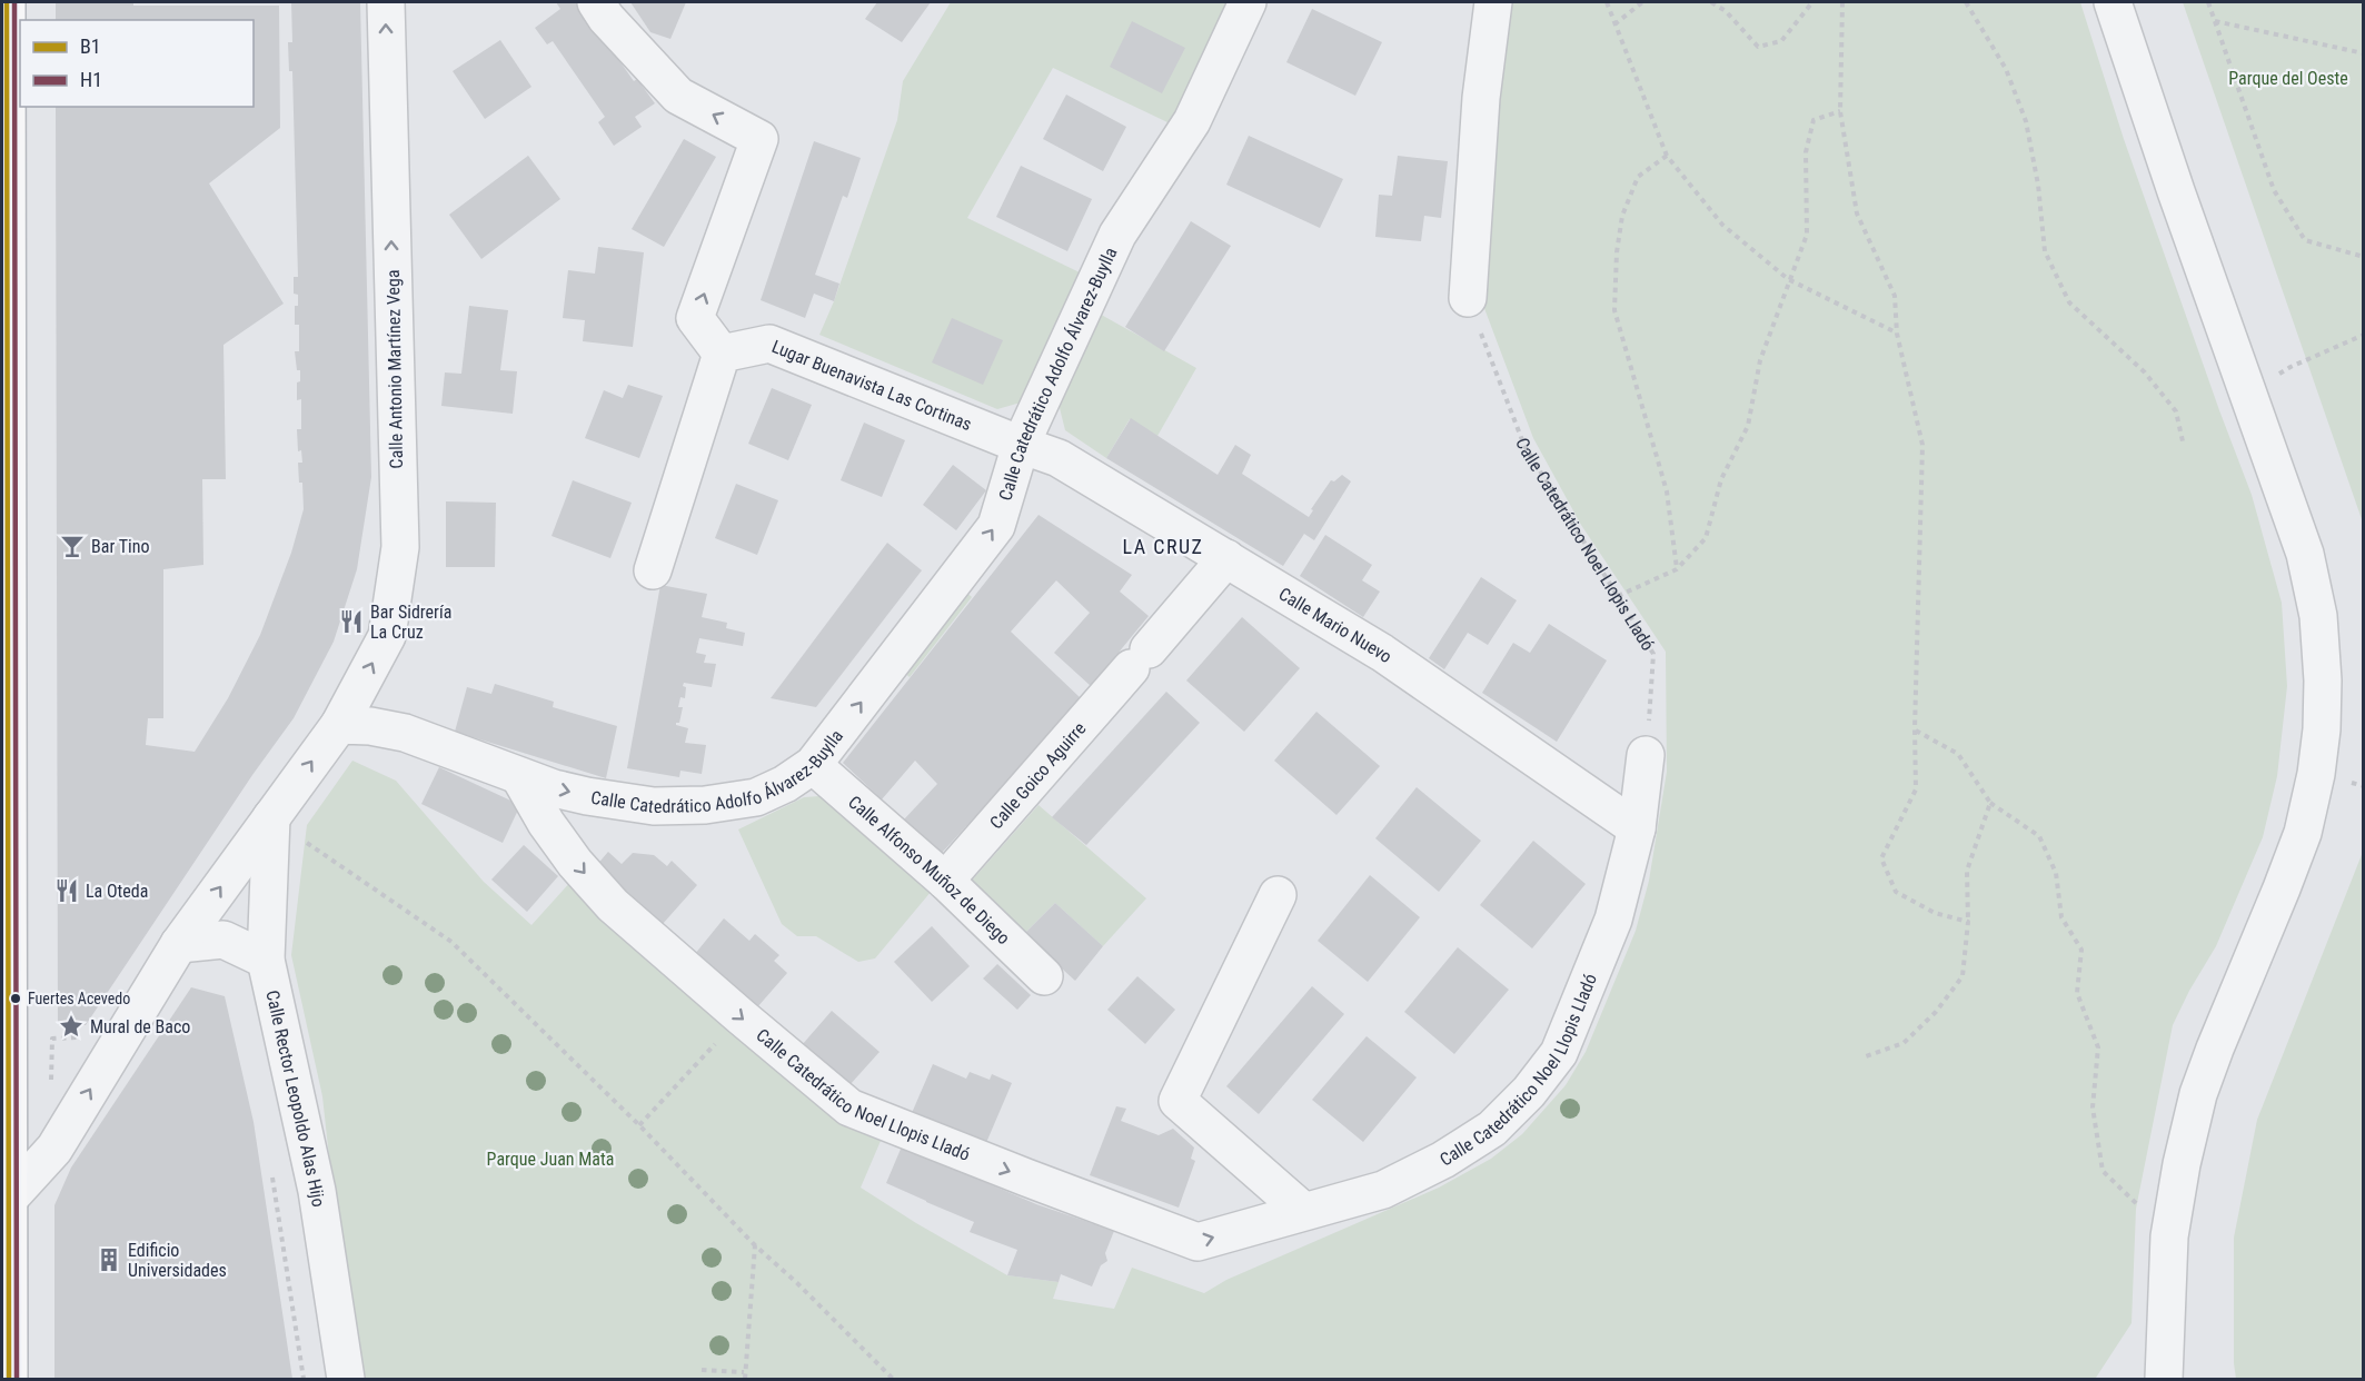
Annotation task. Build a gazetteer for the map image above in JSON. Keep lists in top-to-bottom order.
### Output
{
  "streets": {
    "street": [
      "Calle Antonio Martínez Vega",
      "Calle Catedrático Adolfo Álvarez-Buylla",
      "Lugar Buenavista Las Cortinas",
      "Calle Catedrático Noel Llopis Lladó",
      "Calle Mario Nuevo",
      "Calle Goico Aguirre",
      "Calle Alfonso Muñoz de Diego",
      "Calle Rector Leopoldo Alas Hijo"
    ]
  },
  "crossings": [
    ["Calle Antonio Martínez Vega", "Calle Catedrático Adolfo Álvarez-Buylla"],
    ["Calle Catedrático Adolfo Álvarez-Buylla", "Lugar Buenavista Las Cortinas"],
    ["Calle Catedrático Adolfo Álvarez-Buylla", "Calle Catedrático Noel Llopis Lladó"],
    ["Calle Catedrático Adolfo Álvarez-Buylla", "Calle Mario Nuevo"],
    ["Calle Catedrático Adolfo Álvarez-Buylla", "Calle Alfonso Muñoz de Diego"],
    ["Lugar Buenavista Las Cortinas", "Calle Mario Nuevo"],
    ["Calle Catedrático Noel Llopis Lladó", "Calle Mario Nuevo"],
    ["Calle Mario Nuevo", "Calle Goico Aguirre"],
    ["Calle Goico Aguirre", "Calle Alfonso Muñoz de Diego"]
  ],
  "one_way": ["Calle Catedrático Adolfo Álvarez-Buylla"],
  "districts": ["LA CRUZ"],
  "parks": ["Parque del Oeste", "Parque Juan Mata"],
  "places": {
    "bar": ["Bar Tino"],
    "restaurant": ["Bar Sidrería La Cruz", "La Oteda"],
    "other": ["Fuertes Acevedo"],
    "place": ["Mural de Baco"],
    "building": ["Edificio Universidades"]
  },
  "lines": ["transit line B1", "transit line H1"],
  "legend": ["B1", "H1"]
}
